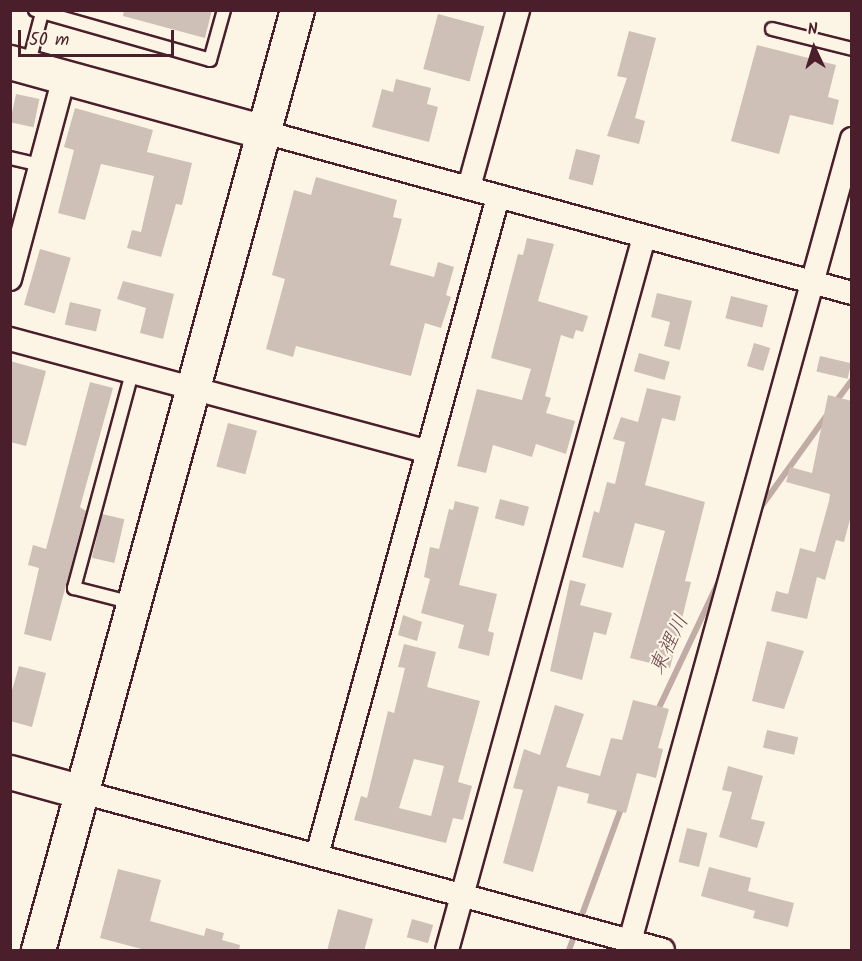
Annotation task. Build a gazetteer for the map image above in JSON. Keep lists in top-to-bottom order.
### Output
{
  "water": ["東裡川"],
  "scale_bar": "50 m",
  "north": "top"
}
